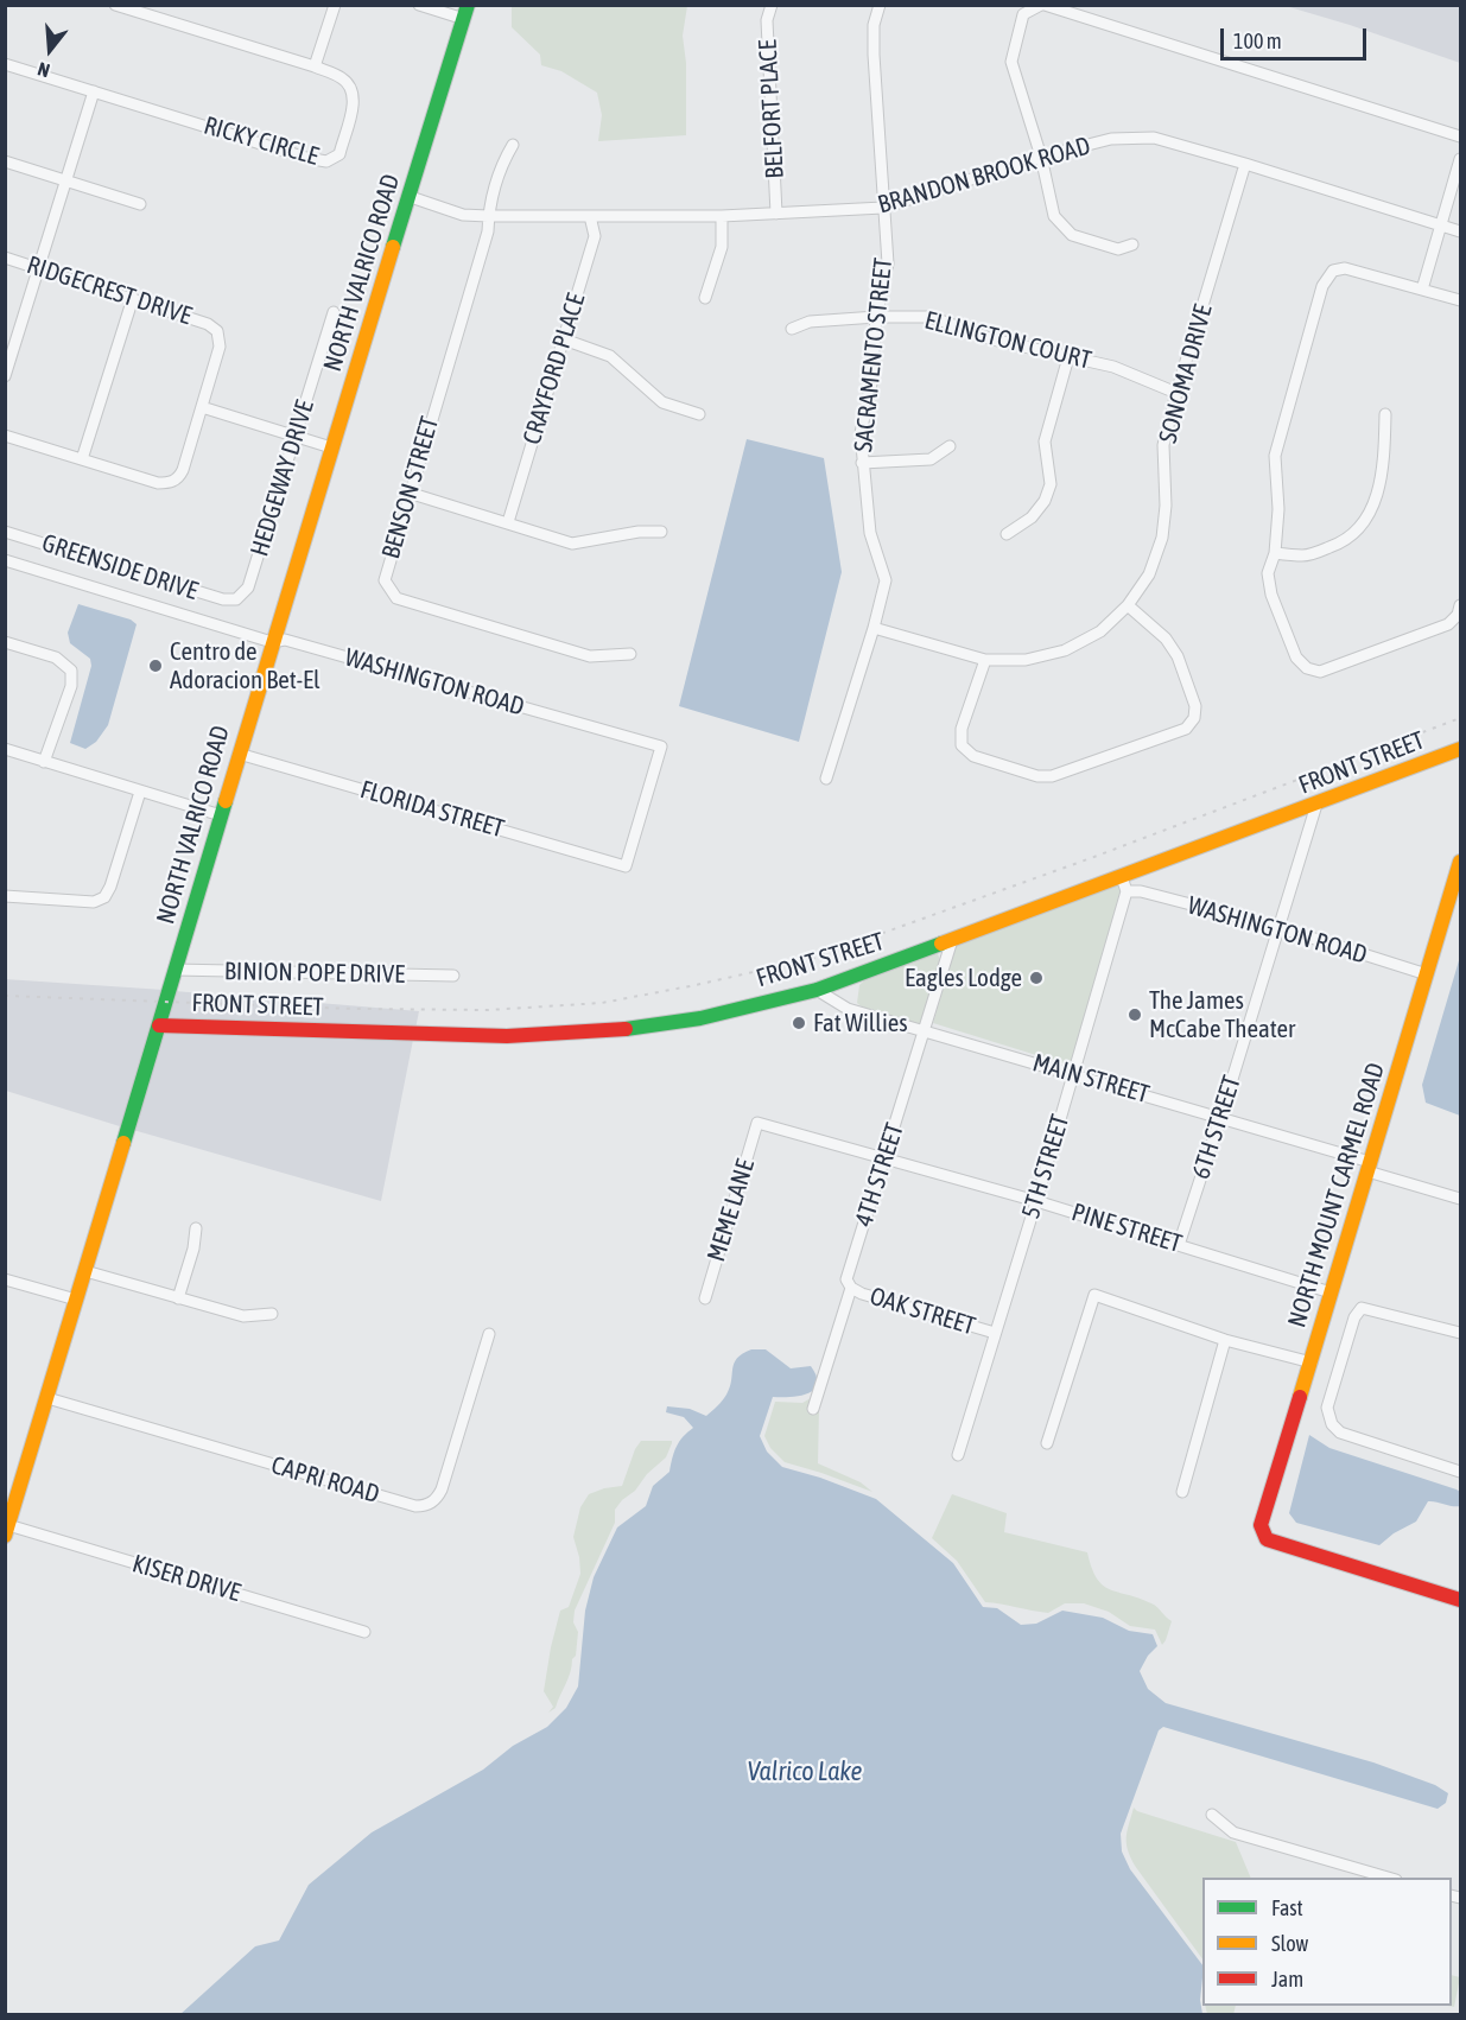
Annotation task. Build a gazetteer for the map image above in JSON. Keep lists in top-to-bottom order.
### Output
{
  "streets": {
    "street": [
      "BELFORT PLACE",
      "RICKY CIRCLE",
      "BRANDON BROOK ROAD",
      "NORTH VALRICO ROAD",
      "RIDGECREST DRIVE",
      "ELLINGTON COURT",
      "SACRAMENTO STREET",
      "CRAYFORD PLACE",
      "SONOMA DRIVE",
      "HEDGEWAY DRIVE",
      "BENSON STREET",
      "GREENSIDE DRIVE",
      "WASHINGTON ROAD",
      "FRONT STREET",
      "FLORIDA STREET",
      "BINION POPE DRIVE",
      "MAIN STREET",
      "6TH STREET",
      "5TH STREET",
      "4TH STREET",
      "NORTH MOUNT CARMEL ROAD",
      "MEME LANE",
      "PINE STREET",
      "OAK STREET",
      "CAPRI ROAD",
      "KISER DRIVE"
    ]
  },
  "crossings": [
    ["BELFORT PLACE", "BRANDON BROOK ROAD"],
    ["BRANDON BROOK ROAD", "NORTH VALRICO ROAD"],
    ["BRANDON BROOK ROAD", "SACRAMENTO STREET"],
    ["BRANDON BROOK ROAD", "CRAYFORD PLACE"],
    ["BRANDON BROOK ROAD", "SONOMA DRIVE"],
    ["BRANDON BROOK ROAD", "BENSON STREET"],
    ["NORTH VALRICO ROAD", "WASHINGTON ROAD"],
    ["NORTH VALRICO ROAD", "FRONT STREET"],
    ["NORTH VALRICO ROAD", "FLORIDA STREET"],
    ["NORTH VALRICO ROAD", "BINION POPE DRIVE"],
    ["NORTH VALRICO ROAD", "CAPRI ROAD"],
    ["NORTH VALRICO ROAD", "KISER DRIVE"],
    ["ELLINGTON COURT", "SACRAMENTO STREET"],
    ["ELLINGTON COURT", "SONOMA DRIVE"],
    ["SACRAMENTO STREET", "SONOMA DRIVE"],
    ["HEDGEWAY DRIVE", "GREENSIDE DRIVE"],
    ["WASHINGTON ROAD", "FLORIDA STREET"],
    ["WASHINGTON ROAD", "6TH STREET"],
    ["WASHINGTON ROAD", "5TH STREET"],
    ["WASHINGTON ROAD", "NORTH MOUNT CARMEL ROAD"],
    ["FRONT STREET", "MAIN STREET"],
    ["FRONT STREET", "6TH STREET"],
    ["FRONT STREET", "4TH STREET"],
    ["MAIN STREET", "6TH STREET"],
    ["MAIN STREET", "5TH STREET"],
    ["MAIN STREET", "4TH STREET"],
    ["MAIN STREET", "NORTH MOUNT CARMEL ROAD"],
    ["6TH STREET", "PINE STREET"],
    ["5TH STREET", "PINE STREET"],
    ["5TH STREET", "OAK STREET"],
    ["4TH STREET", "PINE STREET"],
    ["4TH STREET", "OAK STREET"],
    ["NORTH MOUNT CARMEL ROAD", "PINE STREET"],
    ["MEME LANE", "PINE STREET"]
  ],
  "water": ["Valrico Lake"],
  "places": [
    "Centro de Adoracion Bet-El",
    "Eagles Lodge",
    "The James McCabe Theater",
    "Fat Willies"
  ],
  "legend": ["Fast", "Slow", "Jam"],
  "scale_bar": "100 m",
  "north": "bottom"
}
